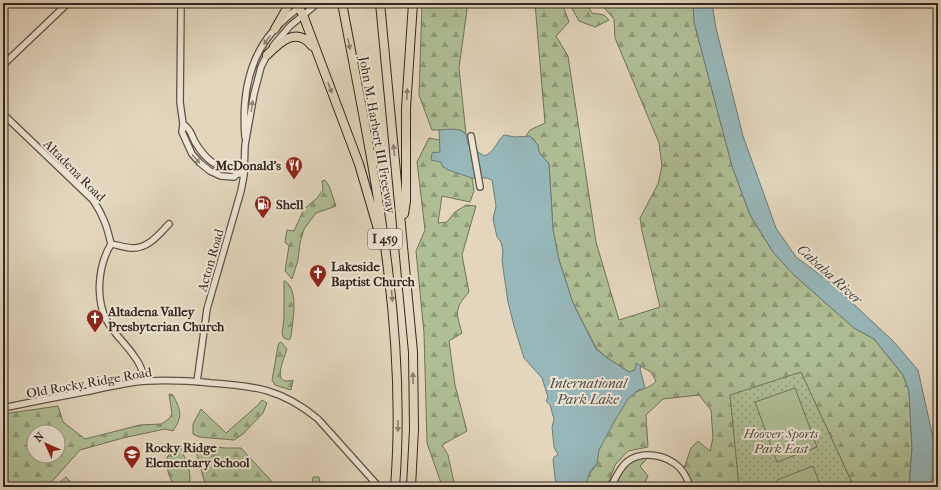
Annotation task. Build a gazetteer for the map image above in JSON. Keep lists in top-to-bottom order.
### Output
{
  "streets": {
    "highway": ["John M. Harbert III Freeway", "I 459"],
    "street": ["Altadena Road", "Acton Road", "Old Rocky Ridge Road"]
  },
  "crossings": [
    ["Acton Road", "Old Rocky Ridge Road"]
  ],
  "water": ["Cahaba River", "International Park Lake"],
  "parks": ["Hoover Sports Park East"],
  "places": {
    "restaurant": ["McDonald's"],
    "fuel station": ["Shell"],
    "church": ["Lakeside Baptist Church", "Altadena Valley Presbyterian Church"],
    "school or university": ["Rocky Ridge Elementary School"]
  },
  "north": "top left"
}
